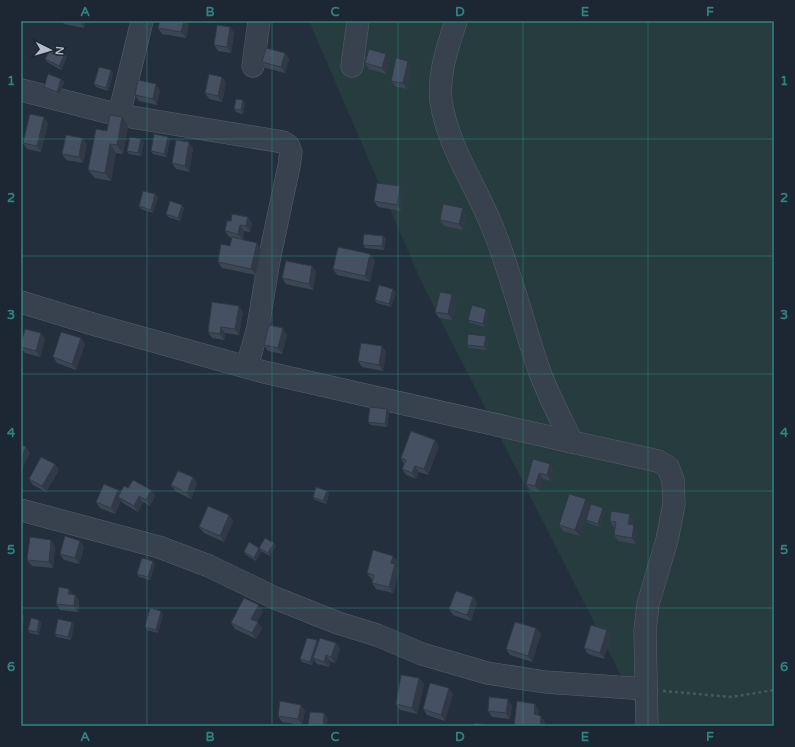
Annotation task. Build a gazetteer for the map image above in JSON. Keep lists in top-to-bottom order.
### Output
{
  "north": "right",
  "grid": {
    "columns": [
      "A",
      "B",
      "C",
      "D",
      "E",
      "F"
    ],
    "rows": [
      "1",
      "2",
      "3",
      "4",
      "5",
      "6"
    ]
  }
}
